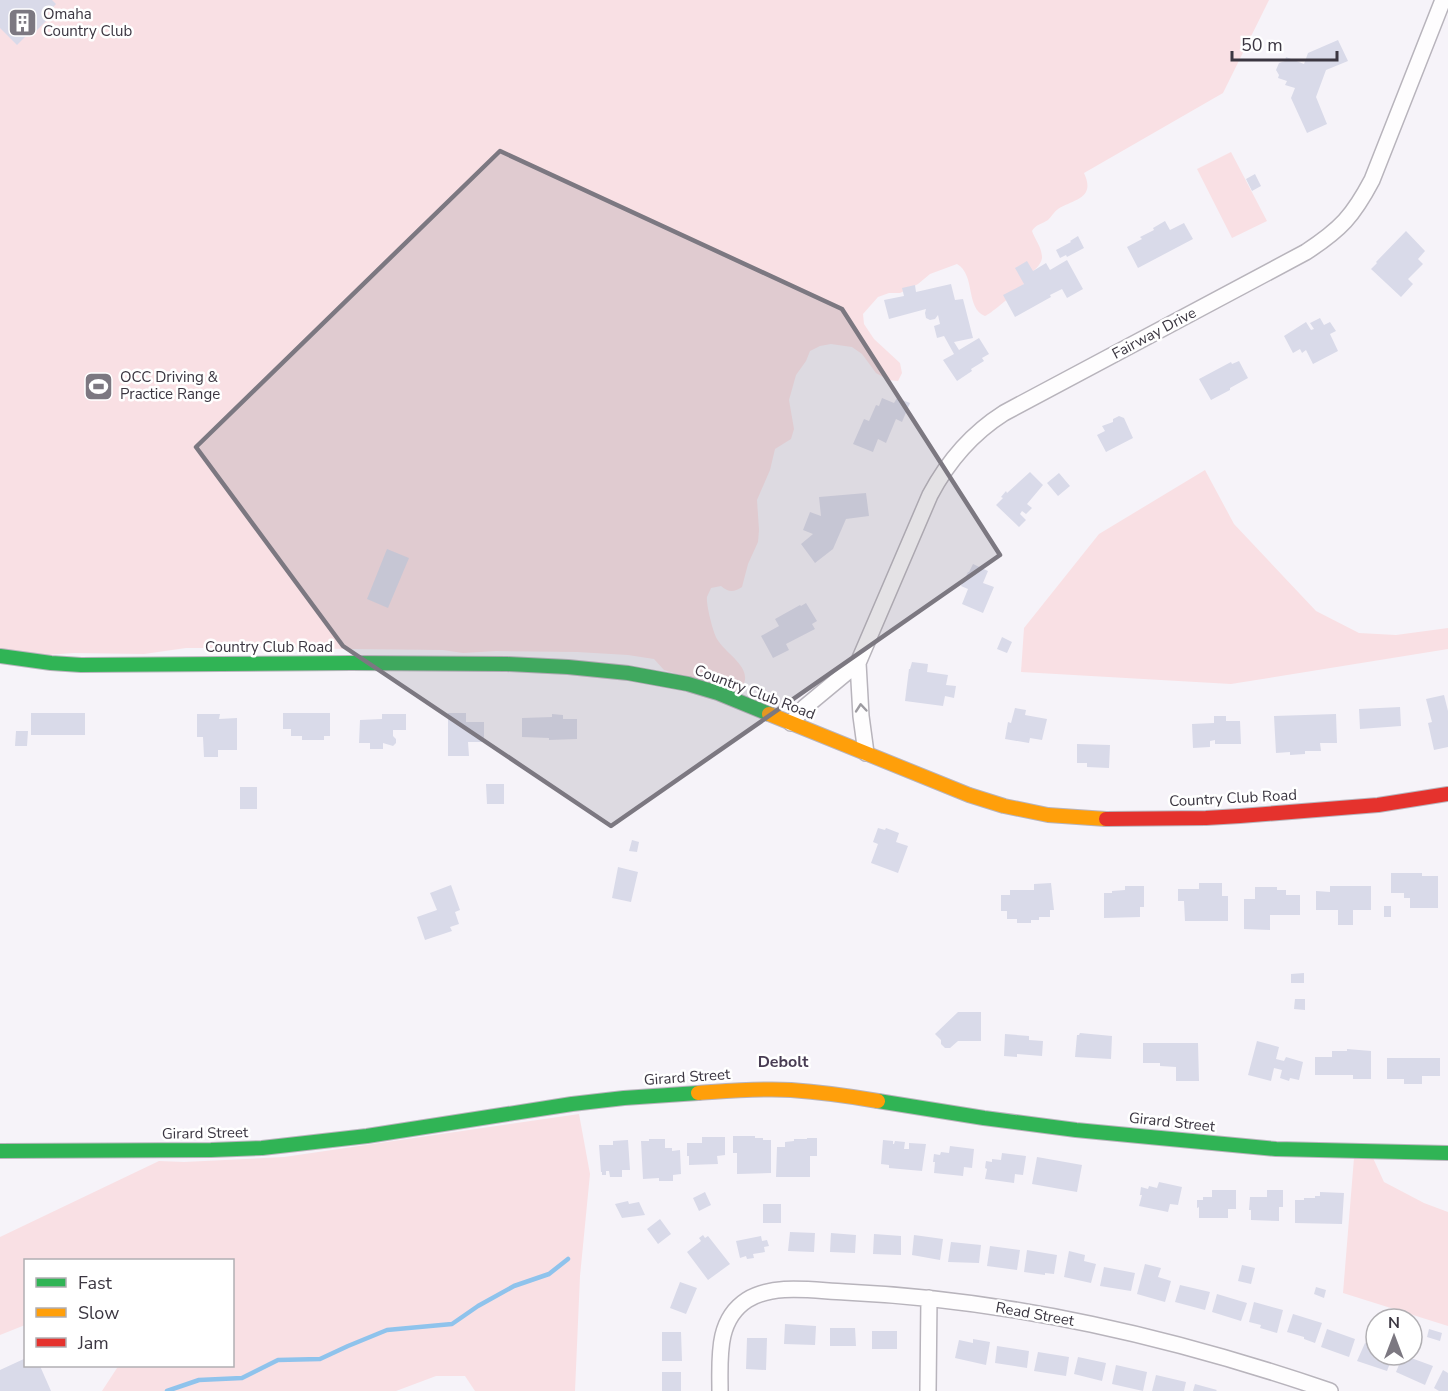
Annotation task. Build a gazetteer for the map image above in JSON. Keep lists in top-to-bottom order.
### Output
{
  "streets": {
    "street": [
      "Fairway Drive",
      "Country Club Road",
      "Girard Street",
      "Read Street"
    ]
  },
  "crossings": [
    ["Fairway Drive", "Country Club Road"]
  ],
  "districts": ["Debolt"],
  "places": {
    "building": ["Omaha Country Club"],
    "sports": ["OCC Driving & Practice Range"]
  },
  "legend": ["Fast", "Slow", "Jam"],
  "scale_bar": "50 m",
  "north": "top"
}
